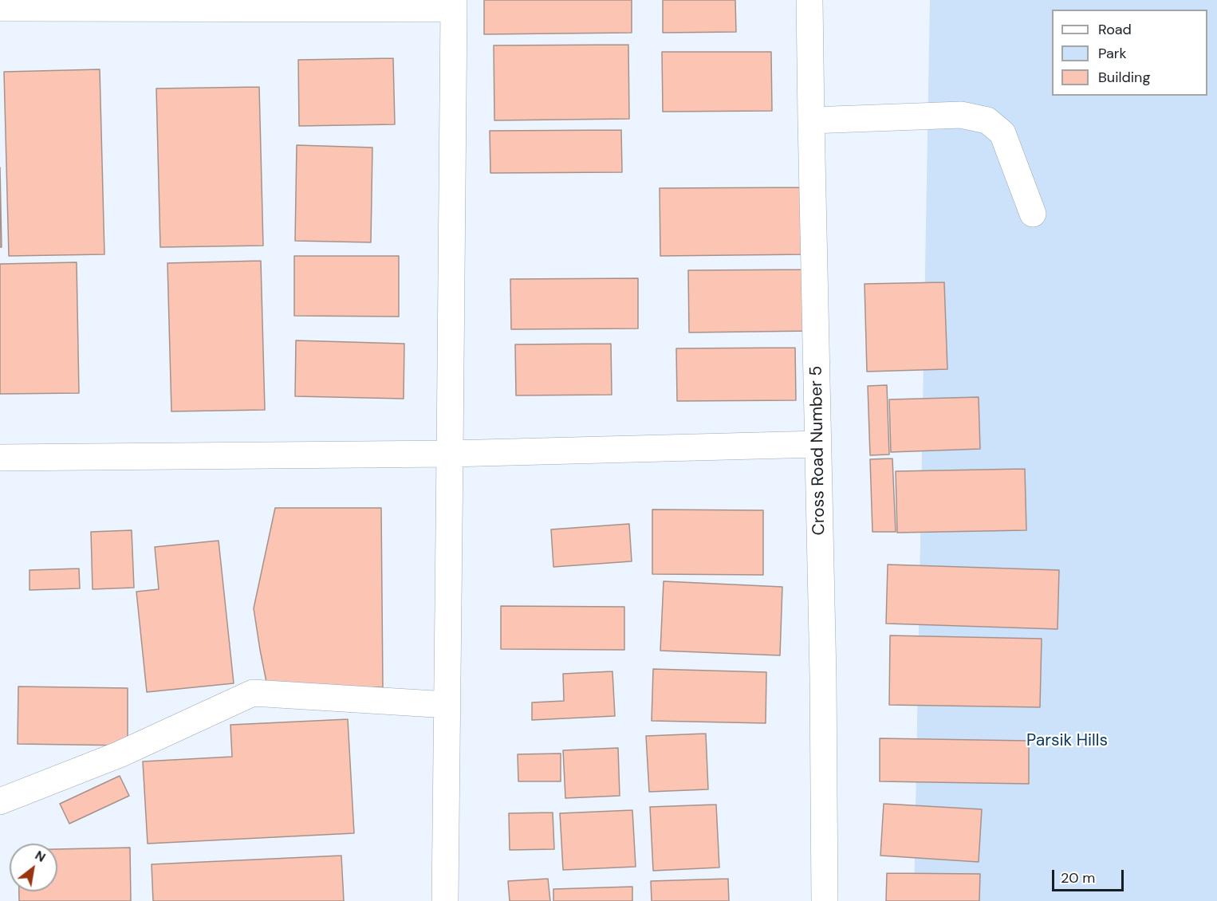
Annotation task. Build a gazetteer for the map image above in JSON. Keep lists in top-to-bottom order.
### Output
{
  "streets": {
    "street": ["Cross Road Number 5"]
  },
  "parks": ["Parsik Hills"],
  "legend": ["Road", "Park", "Building"],
  "scale_bar": "20 m",
  "north": "top right"
}
